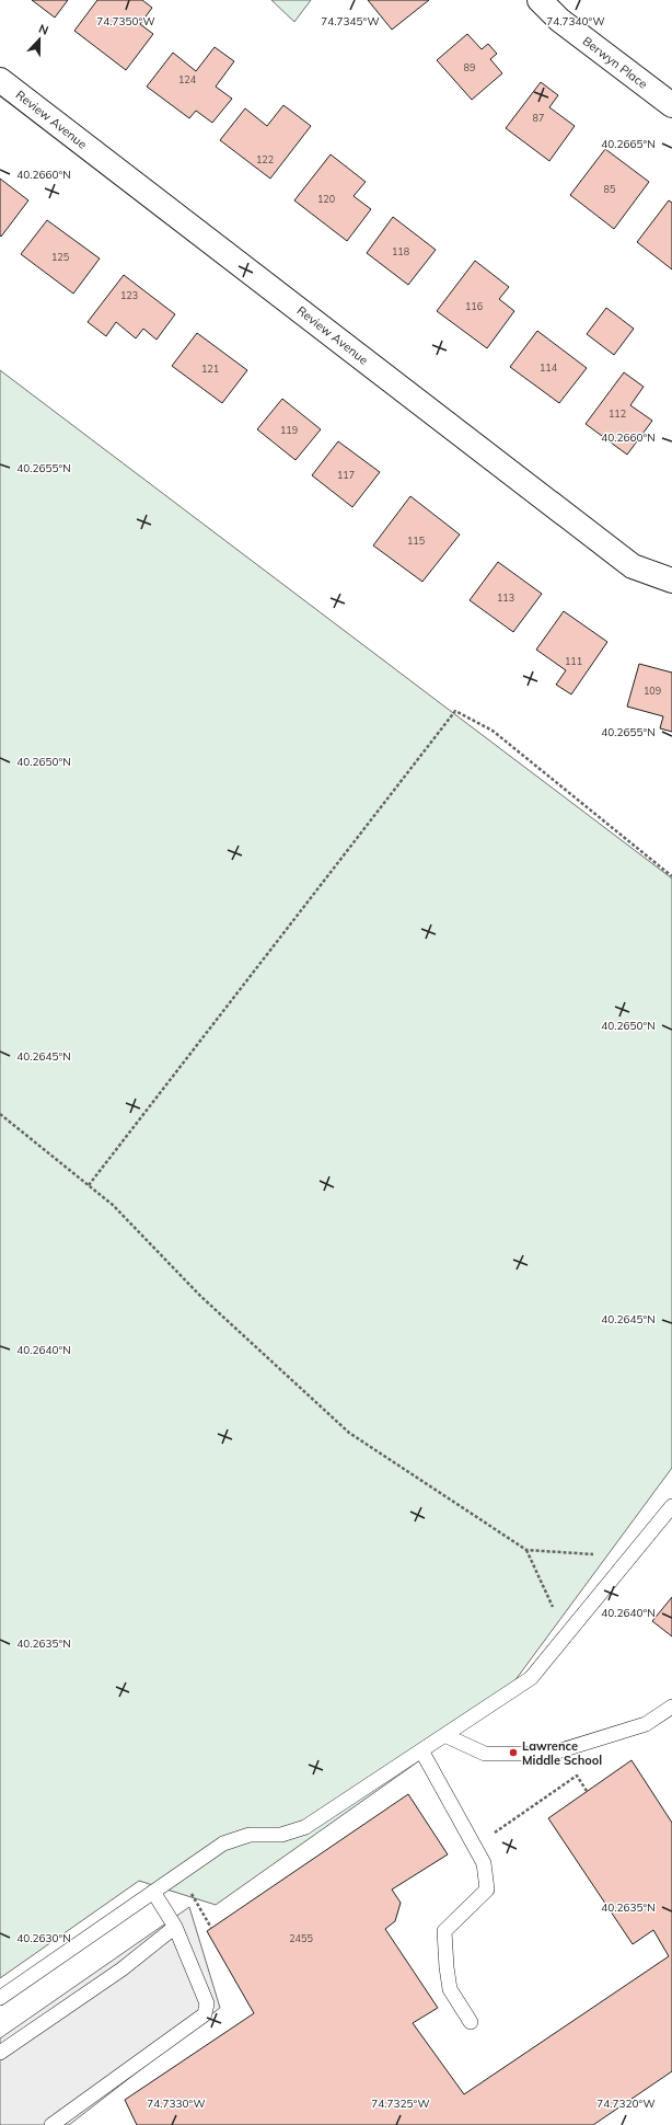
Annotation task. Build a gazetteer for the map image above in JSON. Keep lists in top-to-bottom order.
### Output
{
  "streets": {
    "street": ["Berwyn Place", "Review Avenue"]
  },
  "places": ["Lawrence Middle School"],
  "house_numbers": [
    "89",
    "124",
    "87",
    "122",
    "85",
    "120",
    "118",
    "125",
    "123",
    "116",
    "114",
    "121",
    "112",
    "119",
    "117",
    "115",
    "113",
    "111",
    "109",
    "2455"
  ],
  "north": "top",
  "coordinates": [
    "74.7350°W",
    "74.7345°W",
    "74.7340°W",
    "40.2665°N",
    "40.2660°N",
    "40.2655°N",
    "40.2650°N",
    "40.2645°N",
    "40.2640°N",
    "40.2635°N",
    "40.2630°N",
    "74.7330°W",
    "74.7325°W",
    "74.7320°W"
  ]
}
